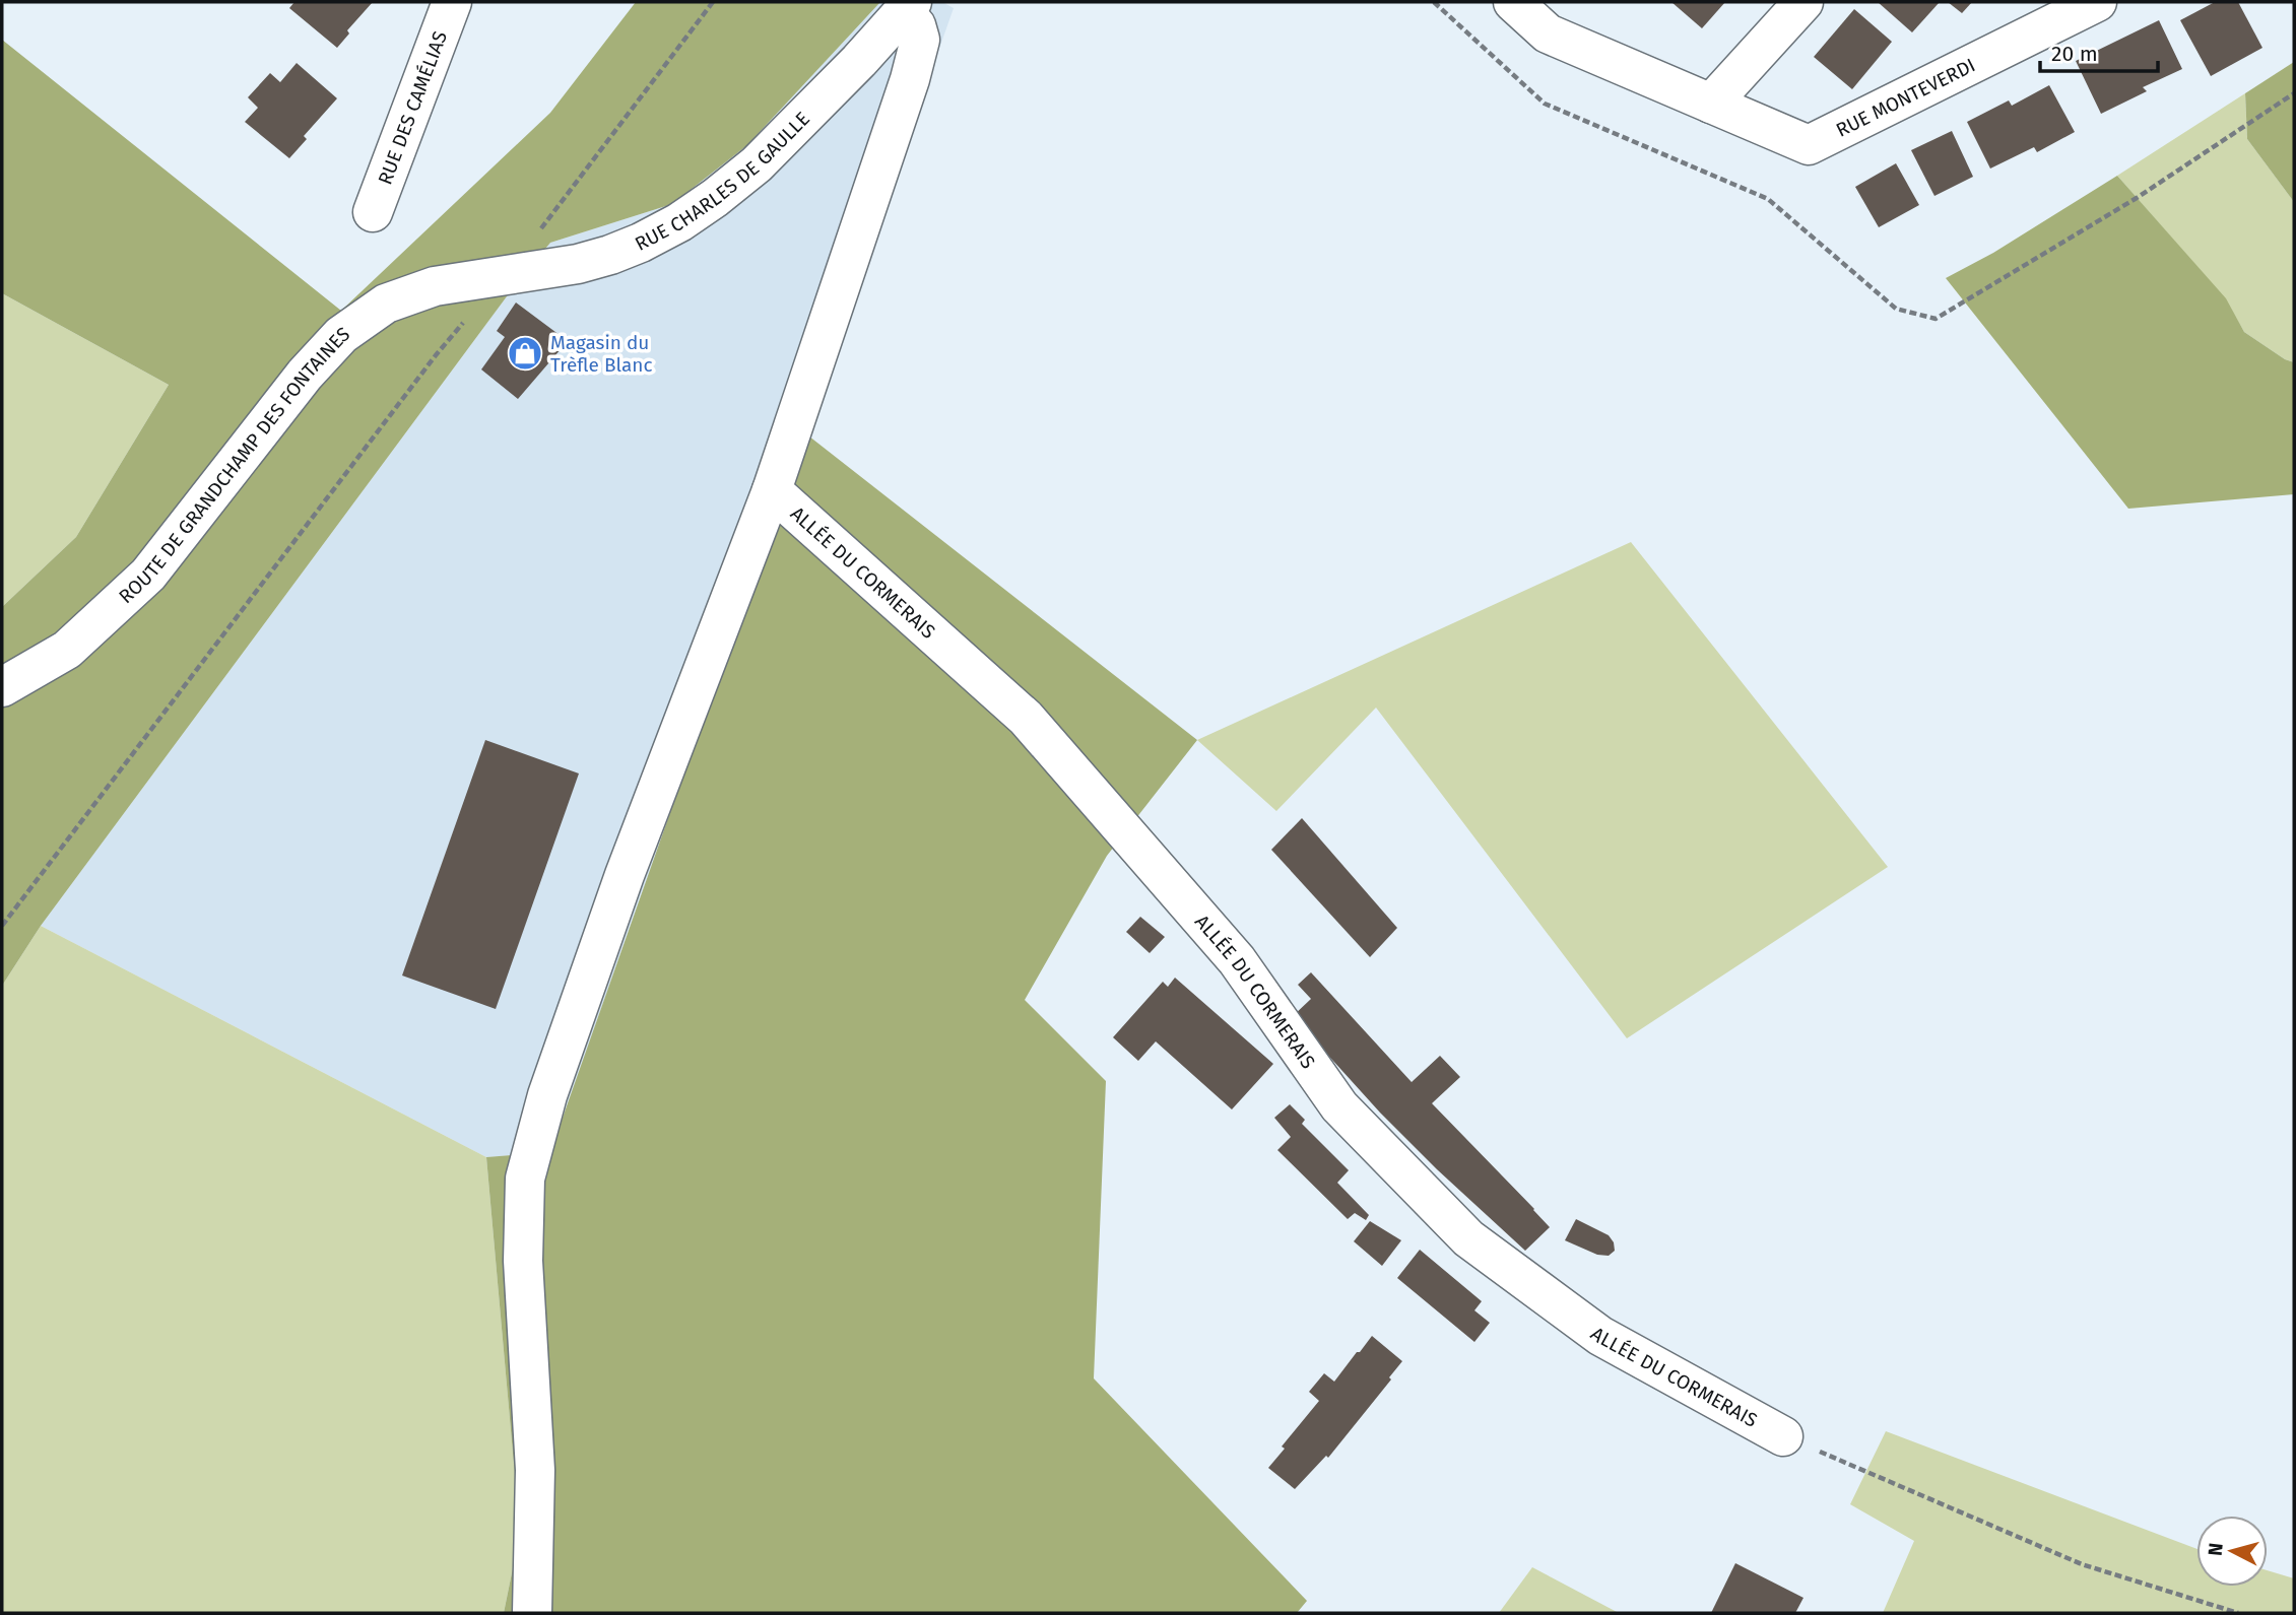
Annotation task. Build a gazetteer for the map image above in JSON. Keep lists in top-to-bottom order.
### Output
{
  "streets": {
    "street": [
      "RUE MONTEVERDI",
      "RUE DES CAMÉLIAS",
      "RUE CHARLES DE GAULLE",
      "ROUTE DE GRANDCHAMP DES FONTAINES",
      "ALLÉE DU CORMERAIS"
    ]
  },
  "crossings": [
    ["RUE CHARLES DE GAULLE", "ROUTE DE GRANDCHAMP DES FONTAINES"]
  ],
  "places": {
    "shop": ["Magasin du Trèfle Blanc"]
  },
  "scale_bar": "20 m",
  "north": "left"
}
